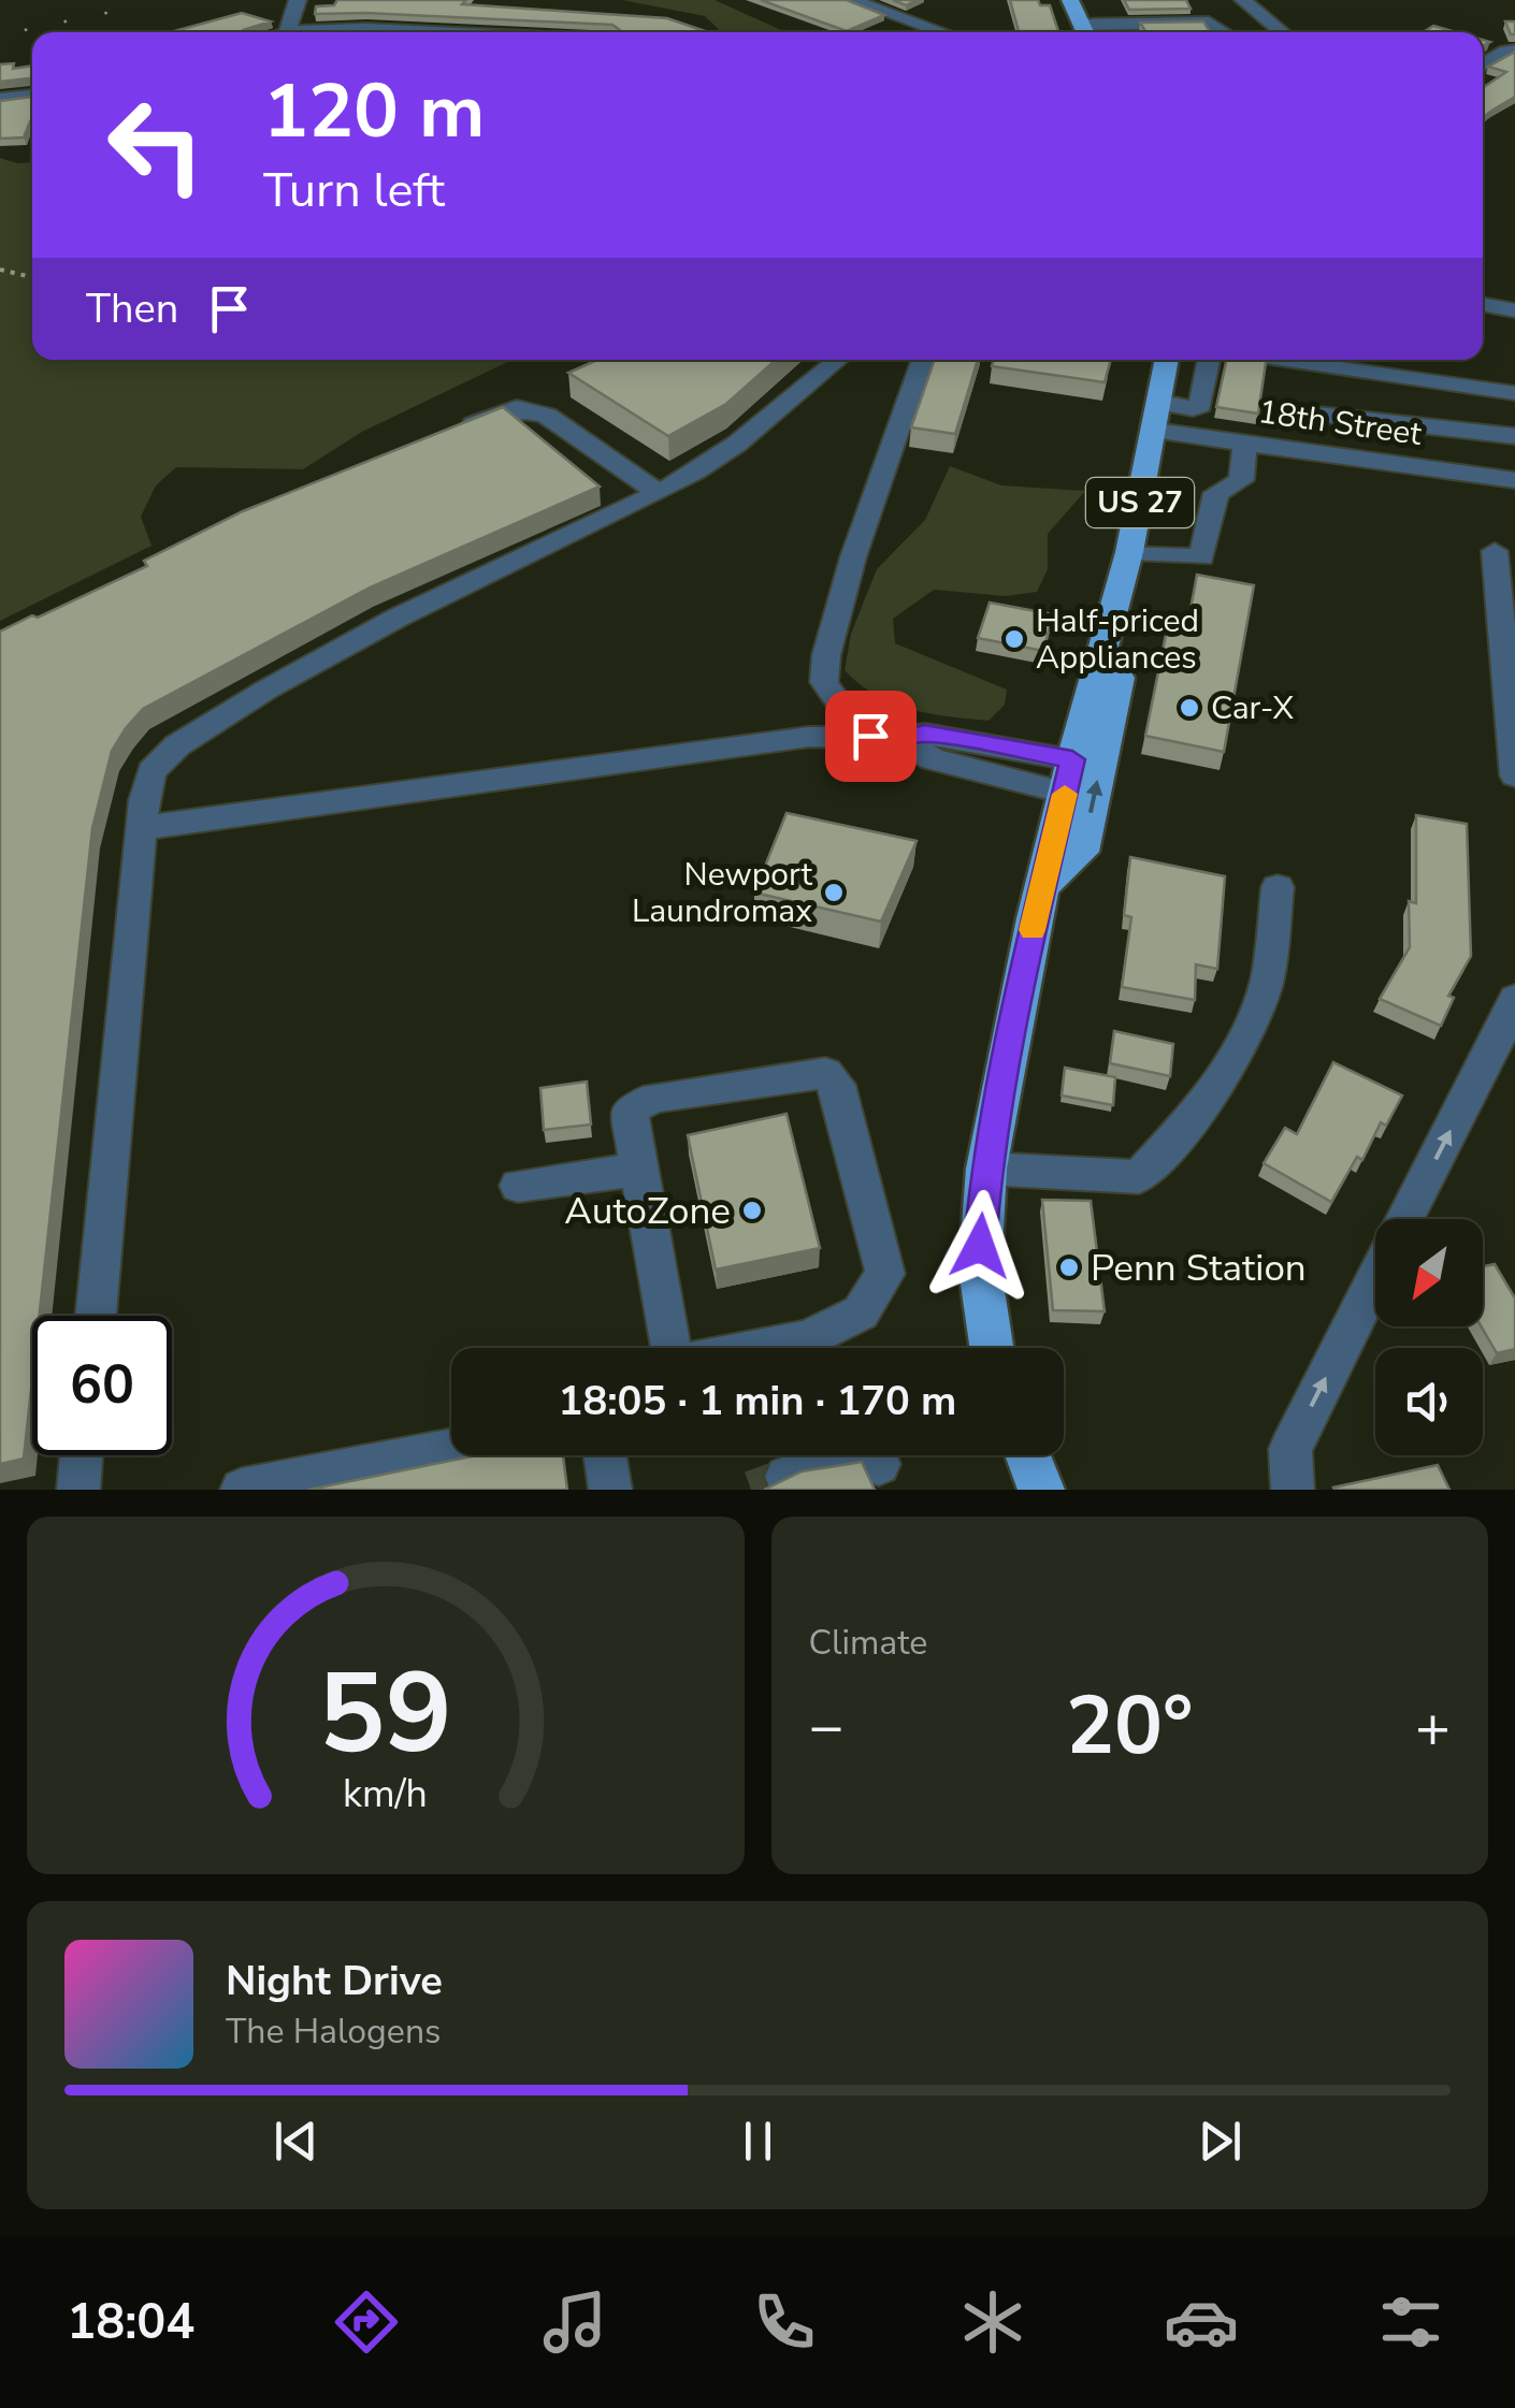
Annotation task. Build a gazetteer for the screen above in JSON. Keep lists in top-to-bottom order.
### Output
{
  "streets": {
    "main road": ["US 27"],
    "street": ["18th Street"]
  },
  "crossings": [
    ["18th Street", "US 27"]
  ],
  "places": [
    "Half-priced Appliances",
    "Car-X",
    "Newport Laundromax",
    "AutoZone",
    "Penn Station"
  ],
  "north": "bottom left",
  "page": {
    "turn": ["120 m", "Turn left"],
    "then": "Then",
    "limit": "60",
    "trip": "18:05 · 1 min · 170 m",
    "tile": "Climate",
    "heat": ["−", "20°", "+"],
    "song": ["Night Drive", "The Halogens"],
    "tabs": "18:04",
    "gauge": ["59", "km/h"]
  }
}
